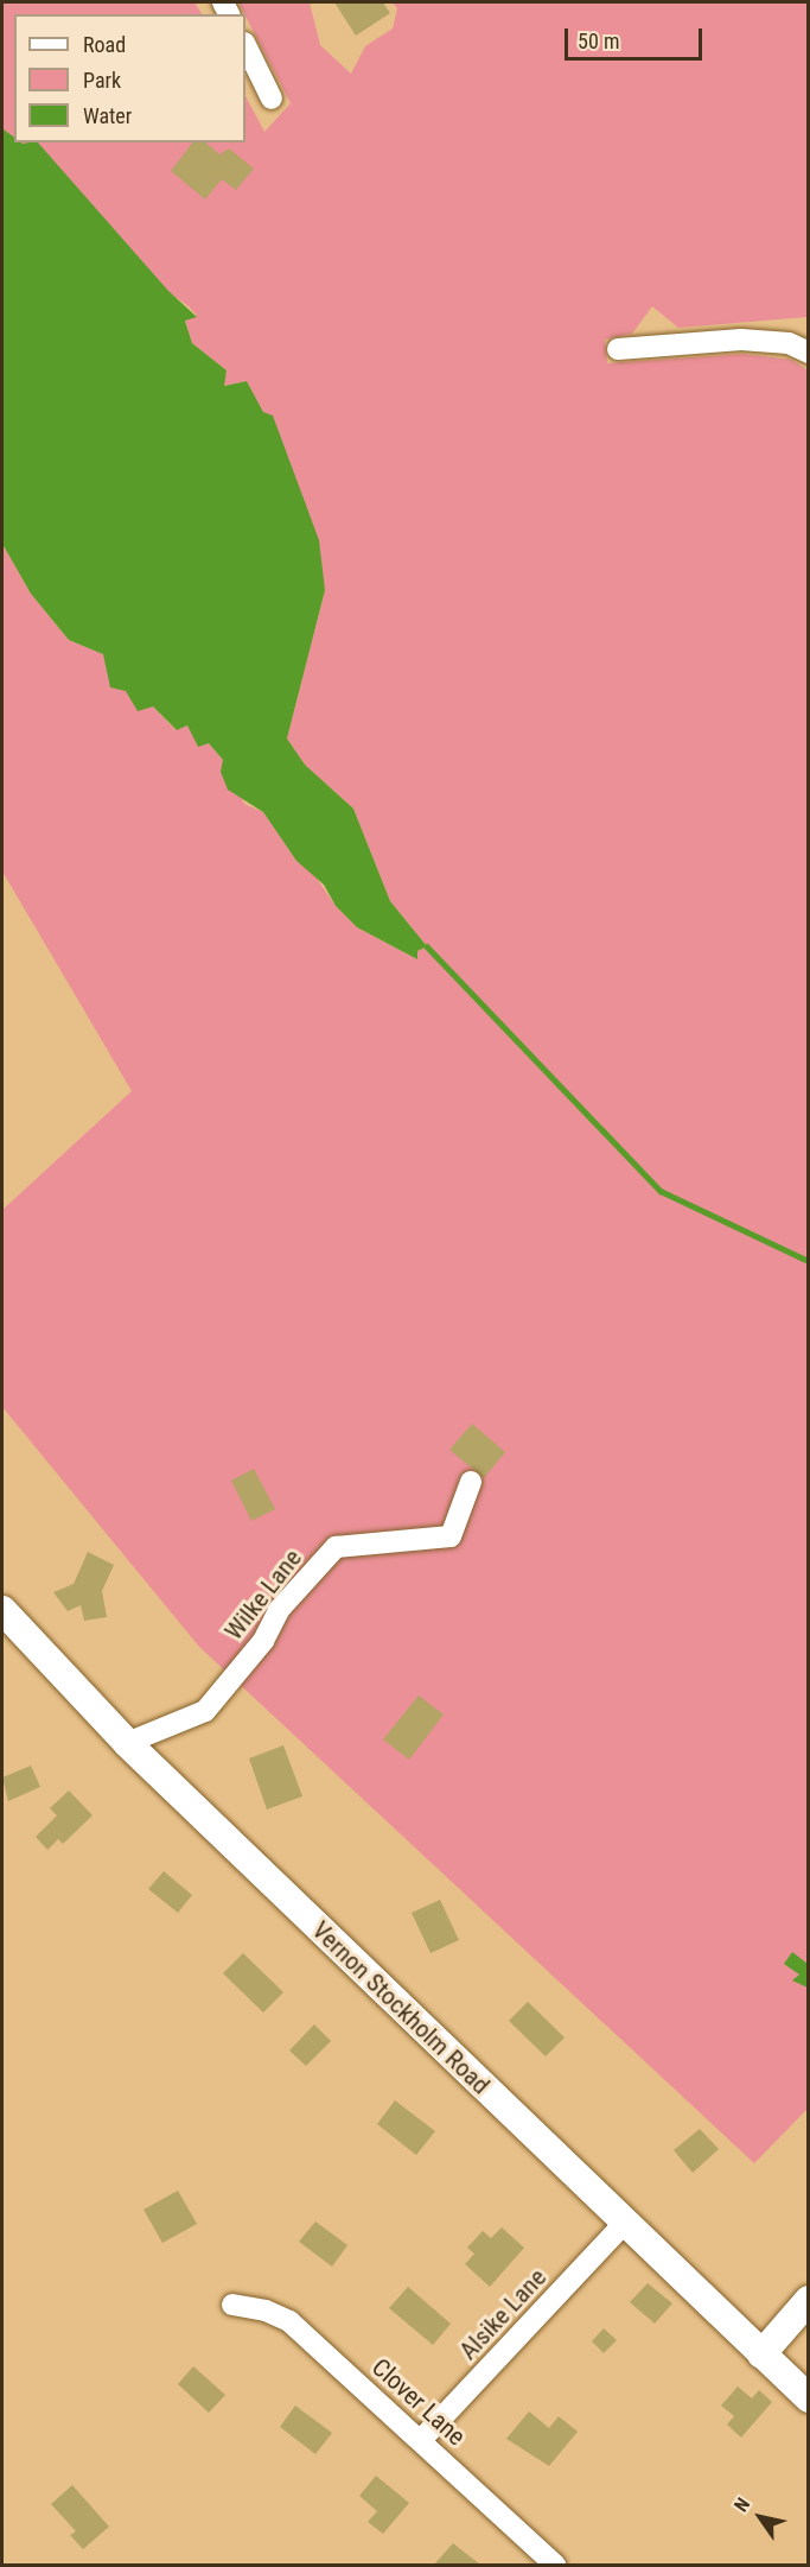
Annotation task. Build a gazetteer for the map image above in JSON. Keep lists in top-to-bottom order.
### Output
{
  "streets": {
    "main road": ["Vernon Stockholm Road"],
    "street": ["Wilke Lane", "Alsike Lane", "Clover Lane"]
  },
  "crossings": [
    ["Wilke Lane", "Vernon Stockholm Road"],
    ["Vernon Stockholm Road", "Alsike Lane"],
    ["Alsike Lane", "Clover Lane"]
  ],
  "legend": ["Road", "Park", "Water"],
  "scale_bar": "50 m",
  "north": "top left"
}
